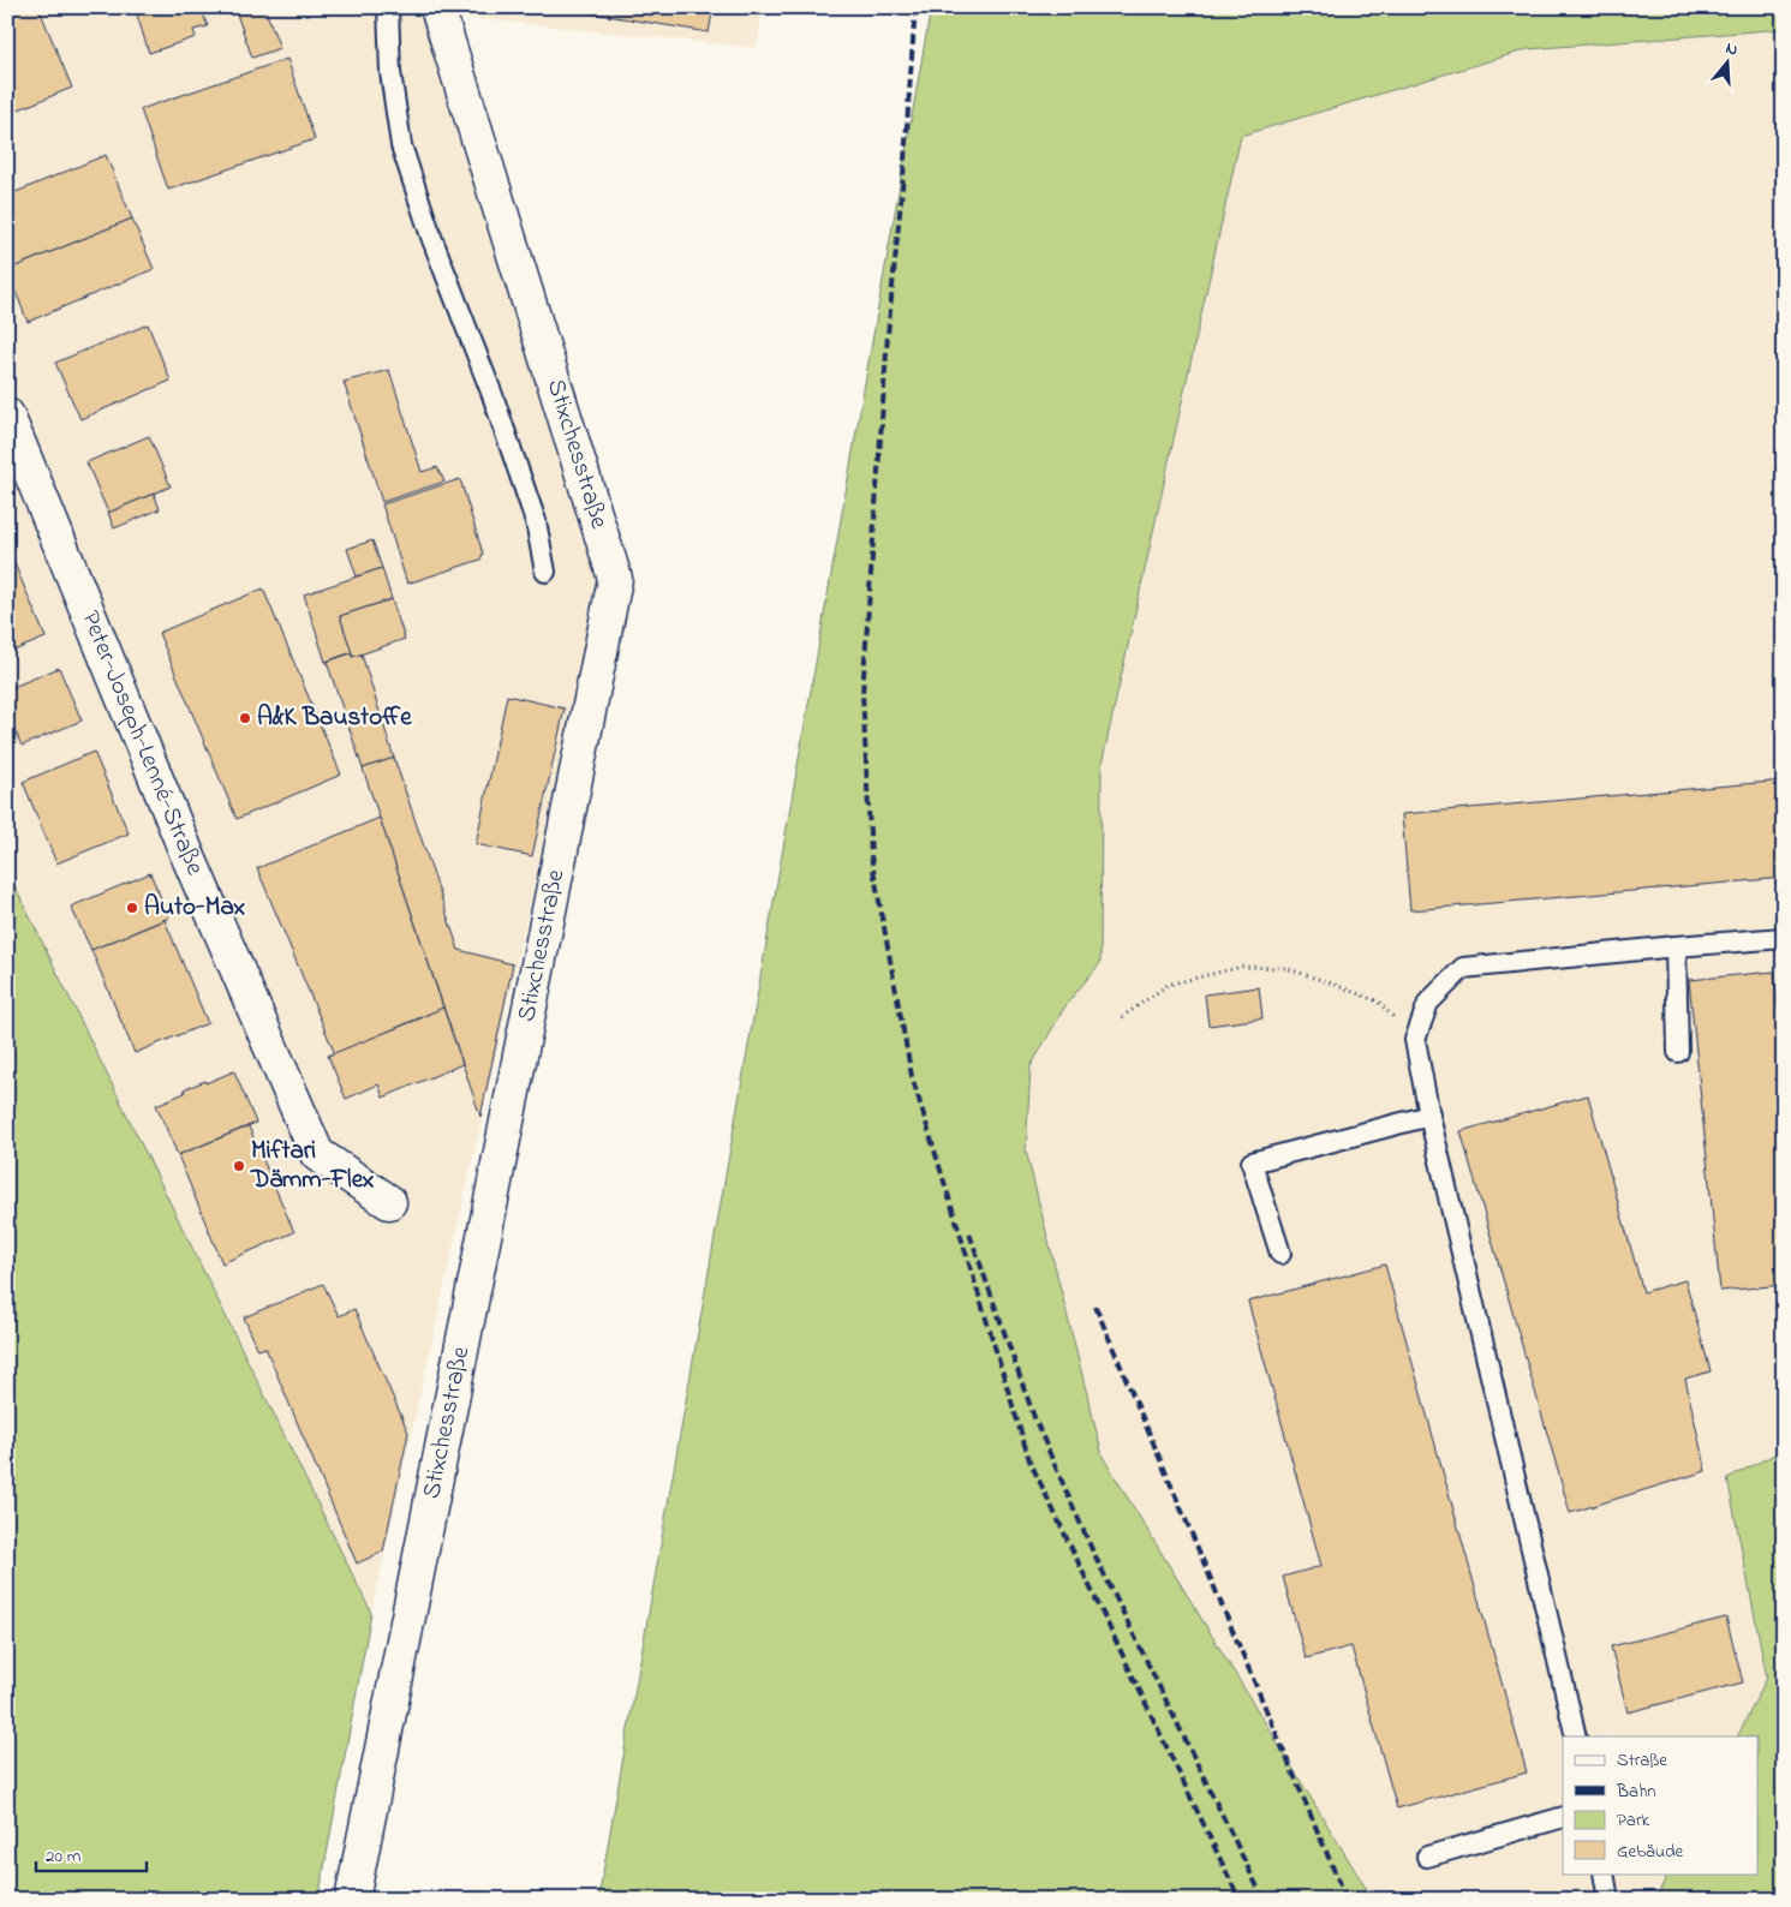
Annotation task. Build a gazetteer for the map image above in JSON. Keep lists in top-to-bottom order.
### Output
{
  "streets": {
    "street": ["Stixchesstraße", "Peter-Joseph-Lenné-Straße"]
  },
  "places": ["A&K Baustoffe", "Auto-Max", "Miftari Dämm-Flex"],
  "legend": [
    "Straße",
    "Bahn",
    "Park",
    "Gebäude"
  ],
  "scale_bar": "20 m",
  "north": "top"
}
